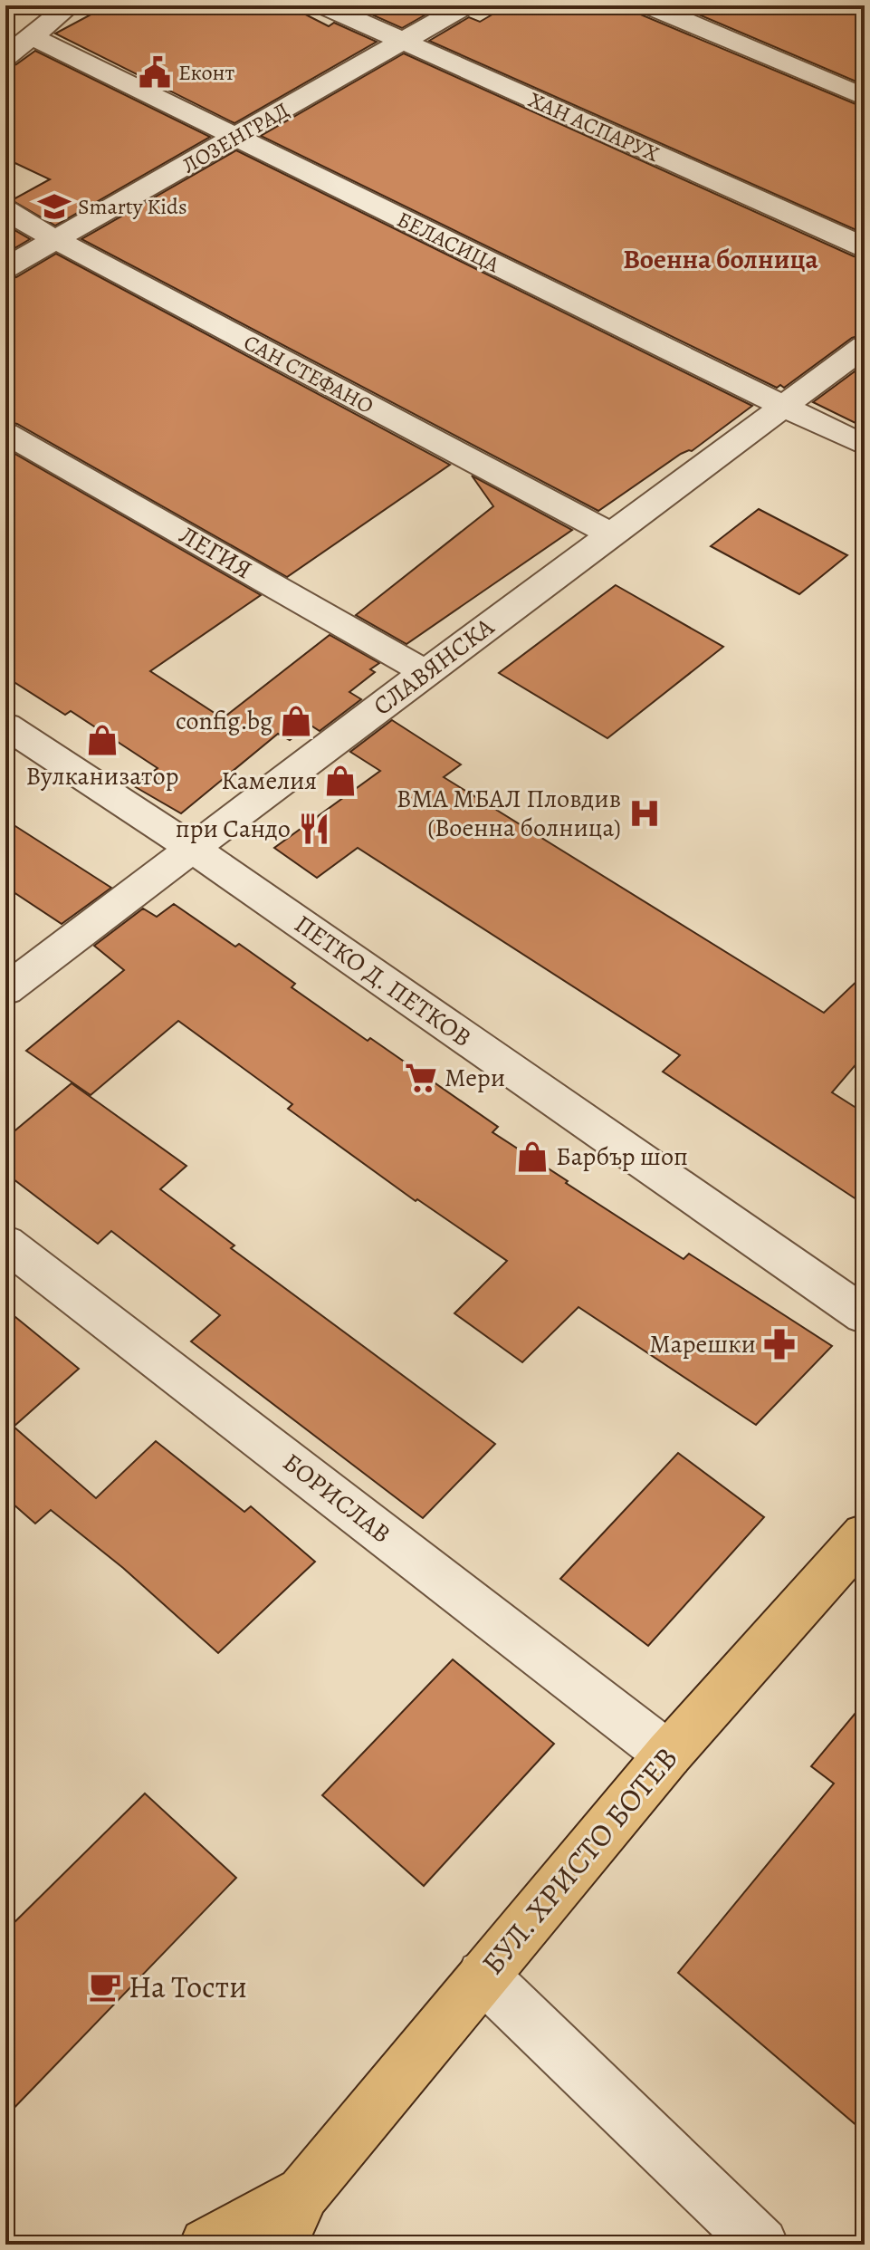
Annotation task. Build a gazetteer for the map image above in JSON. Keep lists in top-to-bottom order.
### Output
{
  "streets": {
    "main road": ["БУЛ. ХРИСТО БОТЕВ"],
    "street": [
      "ХАН АСПАРУХ",
      "ЛОЗЕНГРАД",
      "БЕЛАСИЦА",
      "САН СТЕФАНО",
      "ЛЕГИЯ",
      "СЛАВЯНСКА",
      "ПЕТКО Д. ПЕТКОВ",
      "БОРИСЛАВ"
    ]
  },
  "crossings": [
    ["ХАН АСПАРУХ", "ЛОЗЕНГРАД"],
    ["ЛОЗЕНГРАД", "БЕЛАСИЦА"],
    ["ЛОЗЕНГРАД", "САН СТЕФАНО"],
    ["БЕЛАСИЦА", "СЛАВЯНСКА"],
    ["САН СТЕФАНО", "СЛАВЯНСКА"],
    ["ЛЕГИЯ", "СЛАВЯНСКА"],
    ["СЛАВЯНСКА", "ПЕТКО Д. ПЕТКОВ"],
    ["БОРИСЛАВ", "БУЛ. ХРИСТО БОТЕВ"]
  ],
  "districts": ["Военна болница"],
  "places": {
    "public building": ["Еконт"],
    "school or university": ["Smarty Kids"],
    "shop": [
      "config.bg",
      "Вулканизатор",
      "Камелия",
      "Барбър шоп"
    ],
    "hospital": ["ВМА МБАЛ Пловдив (Военна болница)"],
    "restaurant": ["при Сандо"],
    "supermarket": ["Мери"],
    "pharmacy": ["Марешки"],
    "cafe": ["На Тости"]
  }
}
